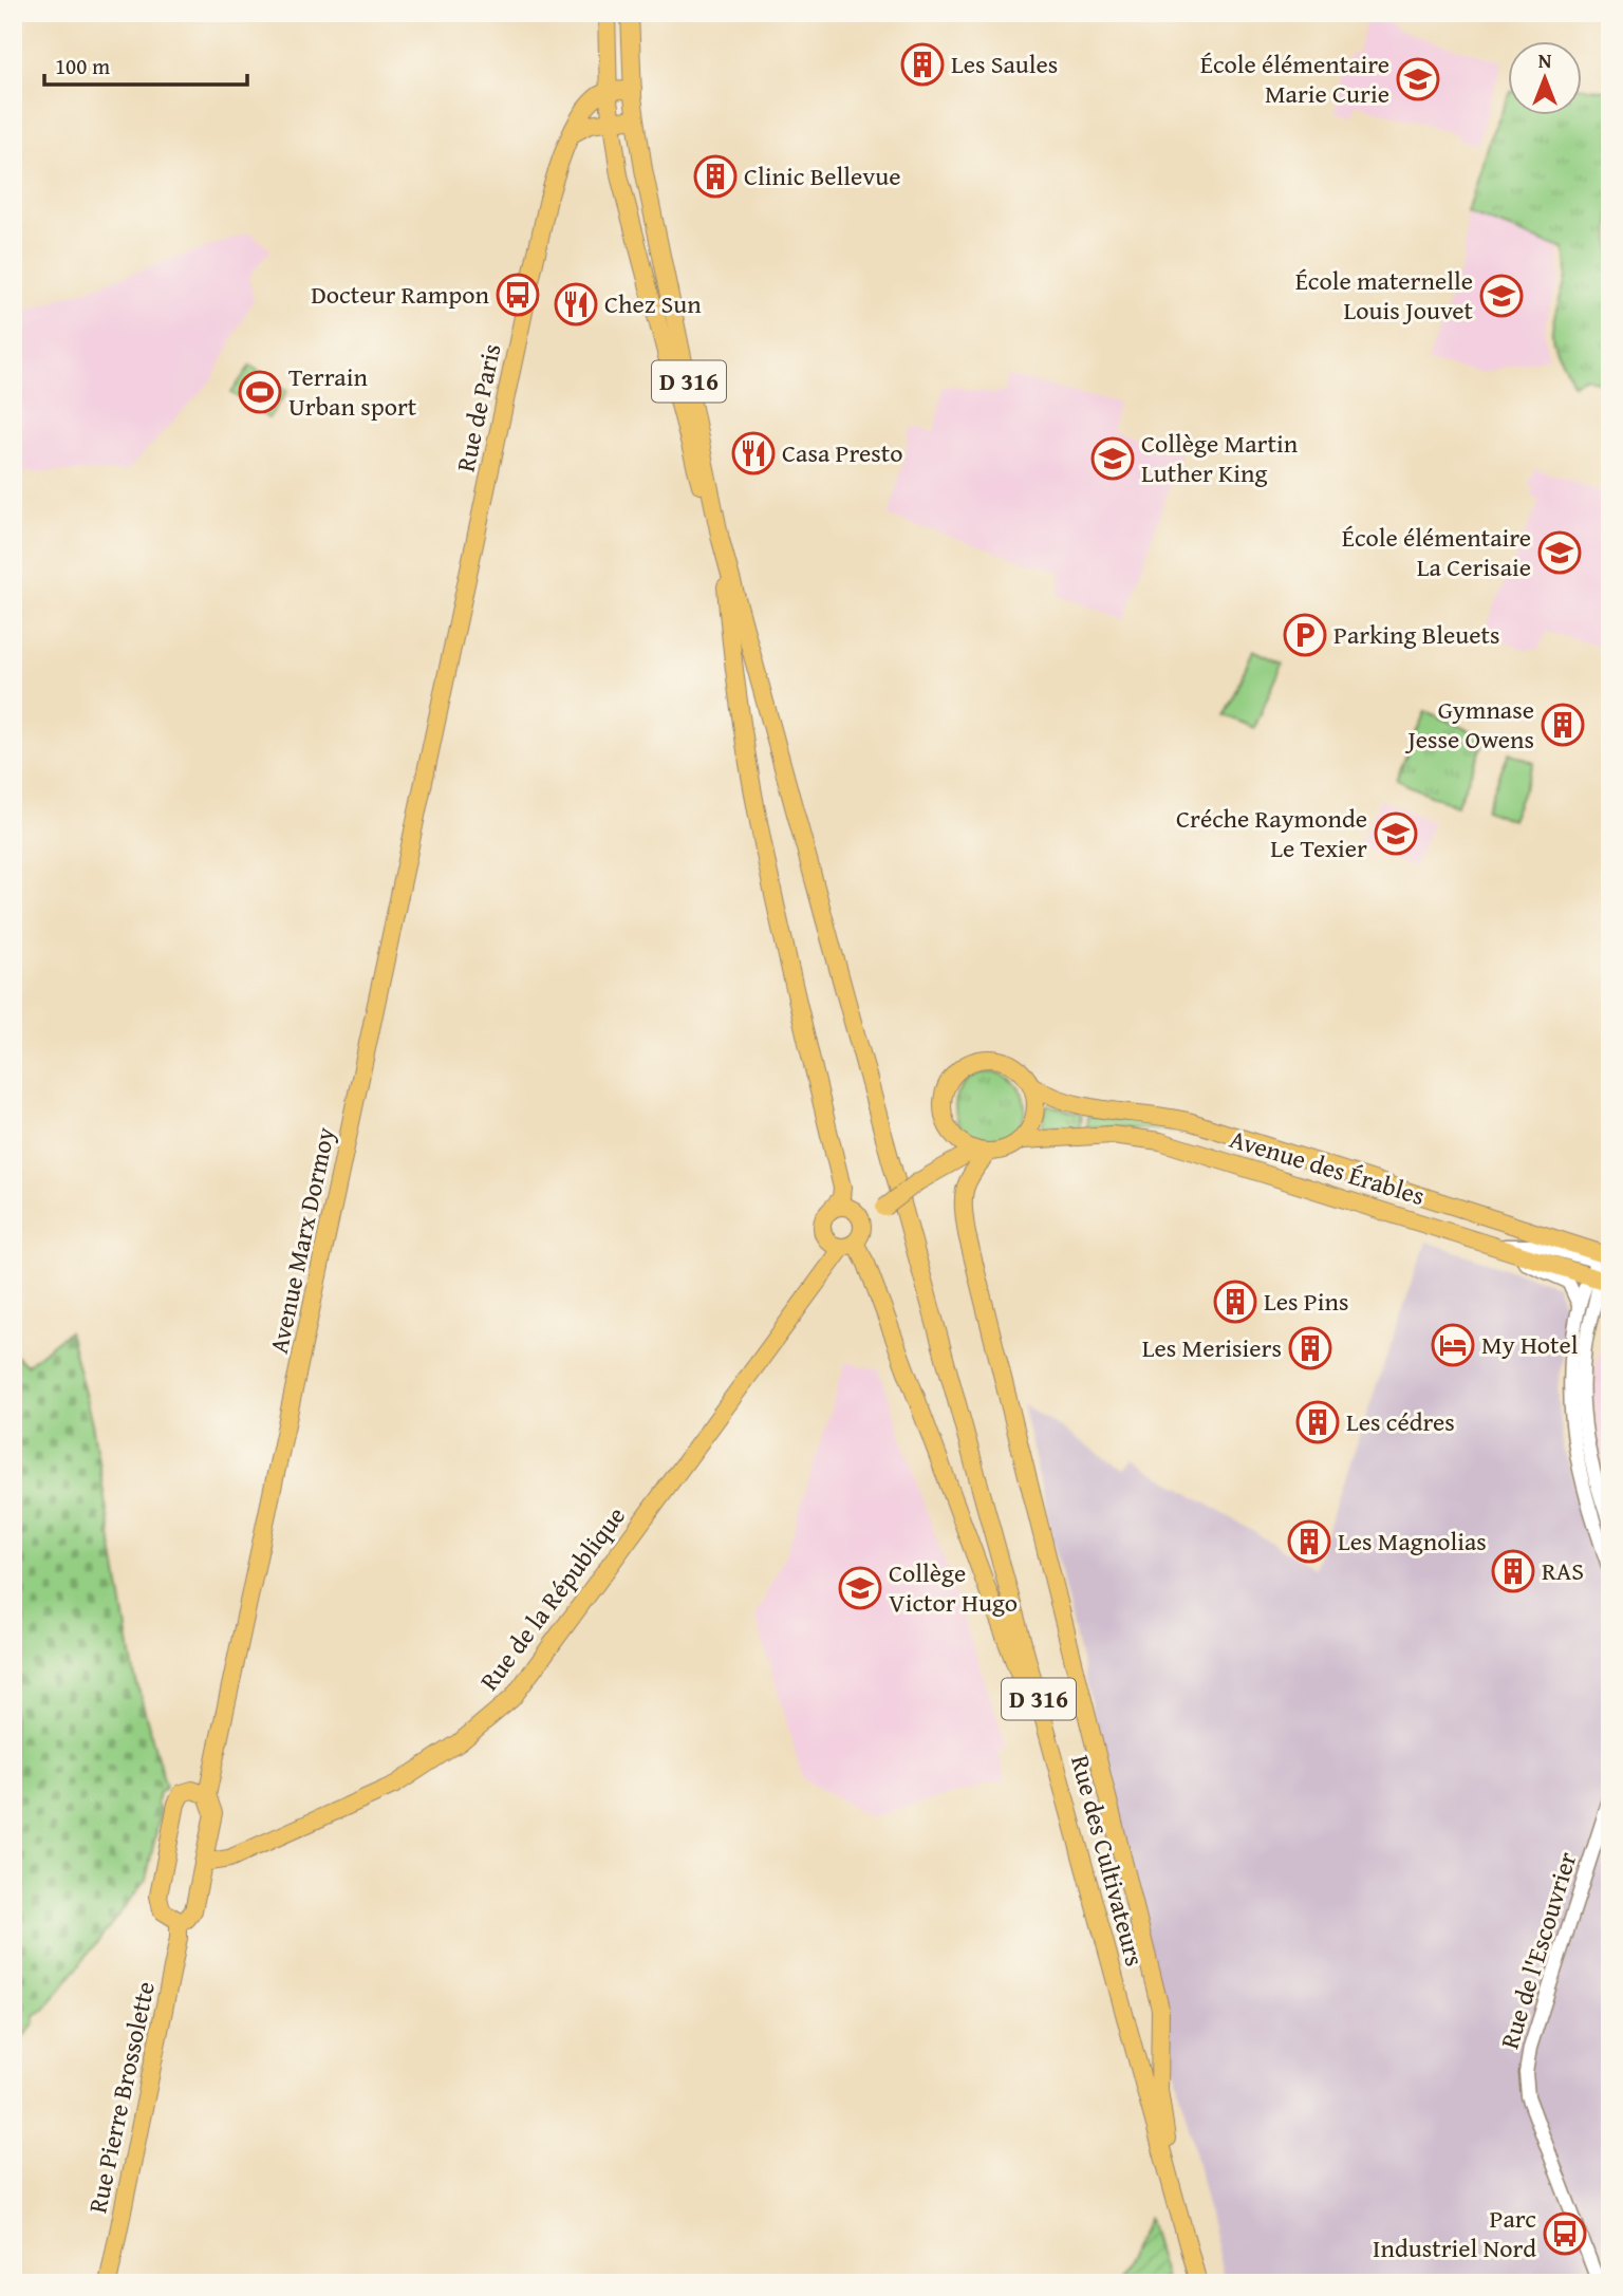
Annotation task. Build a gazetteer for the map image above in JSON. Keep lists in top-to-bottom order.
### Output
{
  "streets": {
    "main road": [
      "D 316",
      "Rue de Paris",
      "Avenue des Érables",
      "Avenue Marx Dormoy",
      "Rue de la République",
      "Rue des Cultivateurs",
      "Rue Pierre Brossolette"
    ],
    "street": ["Rue de l'Escouvrier"]
  },
  "crossings": [
    ["D 316", "Rue de Paris"],
    ["D 316", "Rue des Cultivateurs"],
    ["Rue de Paris", "Avenue Marx Dormoy"],
    ["Avenue Marx Dormoy", "Rue de la République"],
    ["Avenue Marx Dormoy", "Rue Pierre Brossolette"]
  ],
  "places": {
    "building": [
      "Les Saules",
      "Clinic Bellevue",
      "Gymnase Jesse Owens",
      "Les Pins",
      "Les Merisiers",
      "Les cédres",
      "Les Magnolias",
      "RAS"
    ],
    "school or university": [
      "École élémentaire Marie Curie",
      "École maternelle Louis Jouvet",
      "Collège Martin Luther King",
      "École élémentaire La Cerisaie",
      "Créche Raymonde Le Texier",
      "Collège Victor Hugo"
    ],
    "bus stop": ["Docteur Rampon", "Parc Industriel Nord"],
    "restaurant": ["Chez Sun", "Casa Presto"],
    "sports": ["Terrain Urban sport"],
    "parking": ["Parking Bleuets"],
    "hotel": ["My Hotel"]
  },
  "scale_bar": "100 m",
  "north": "top"
}
